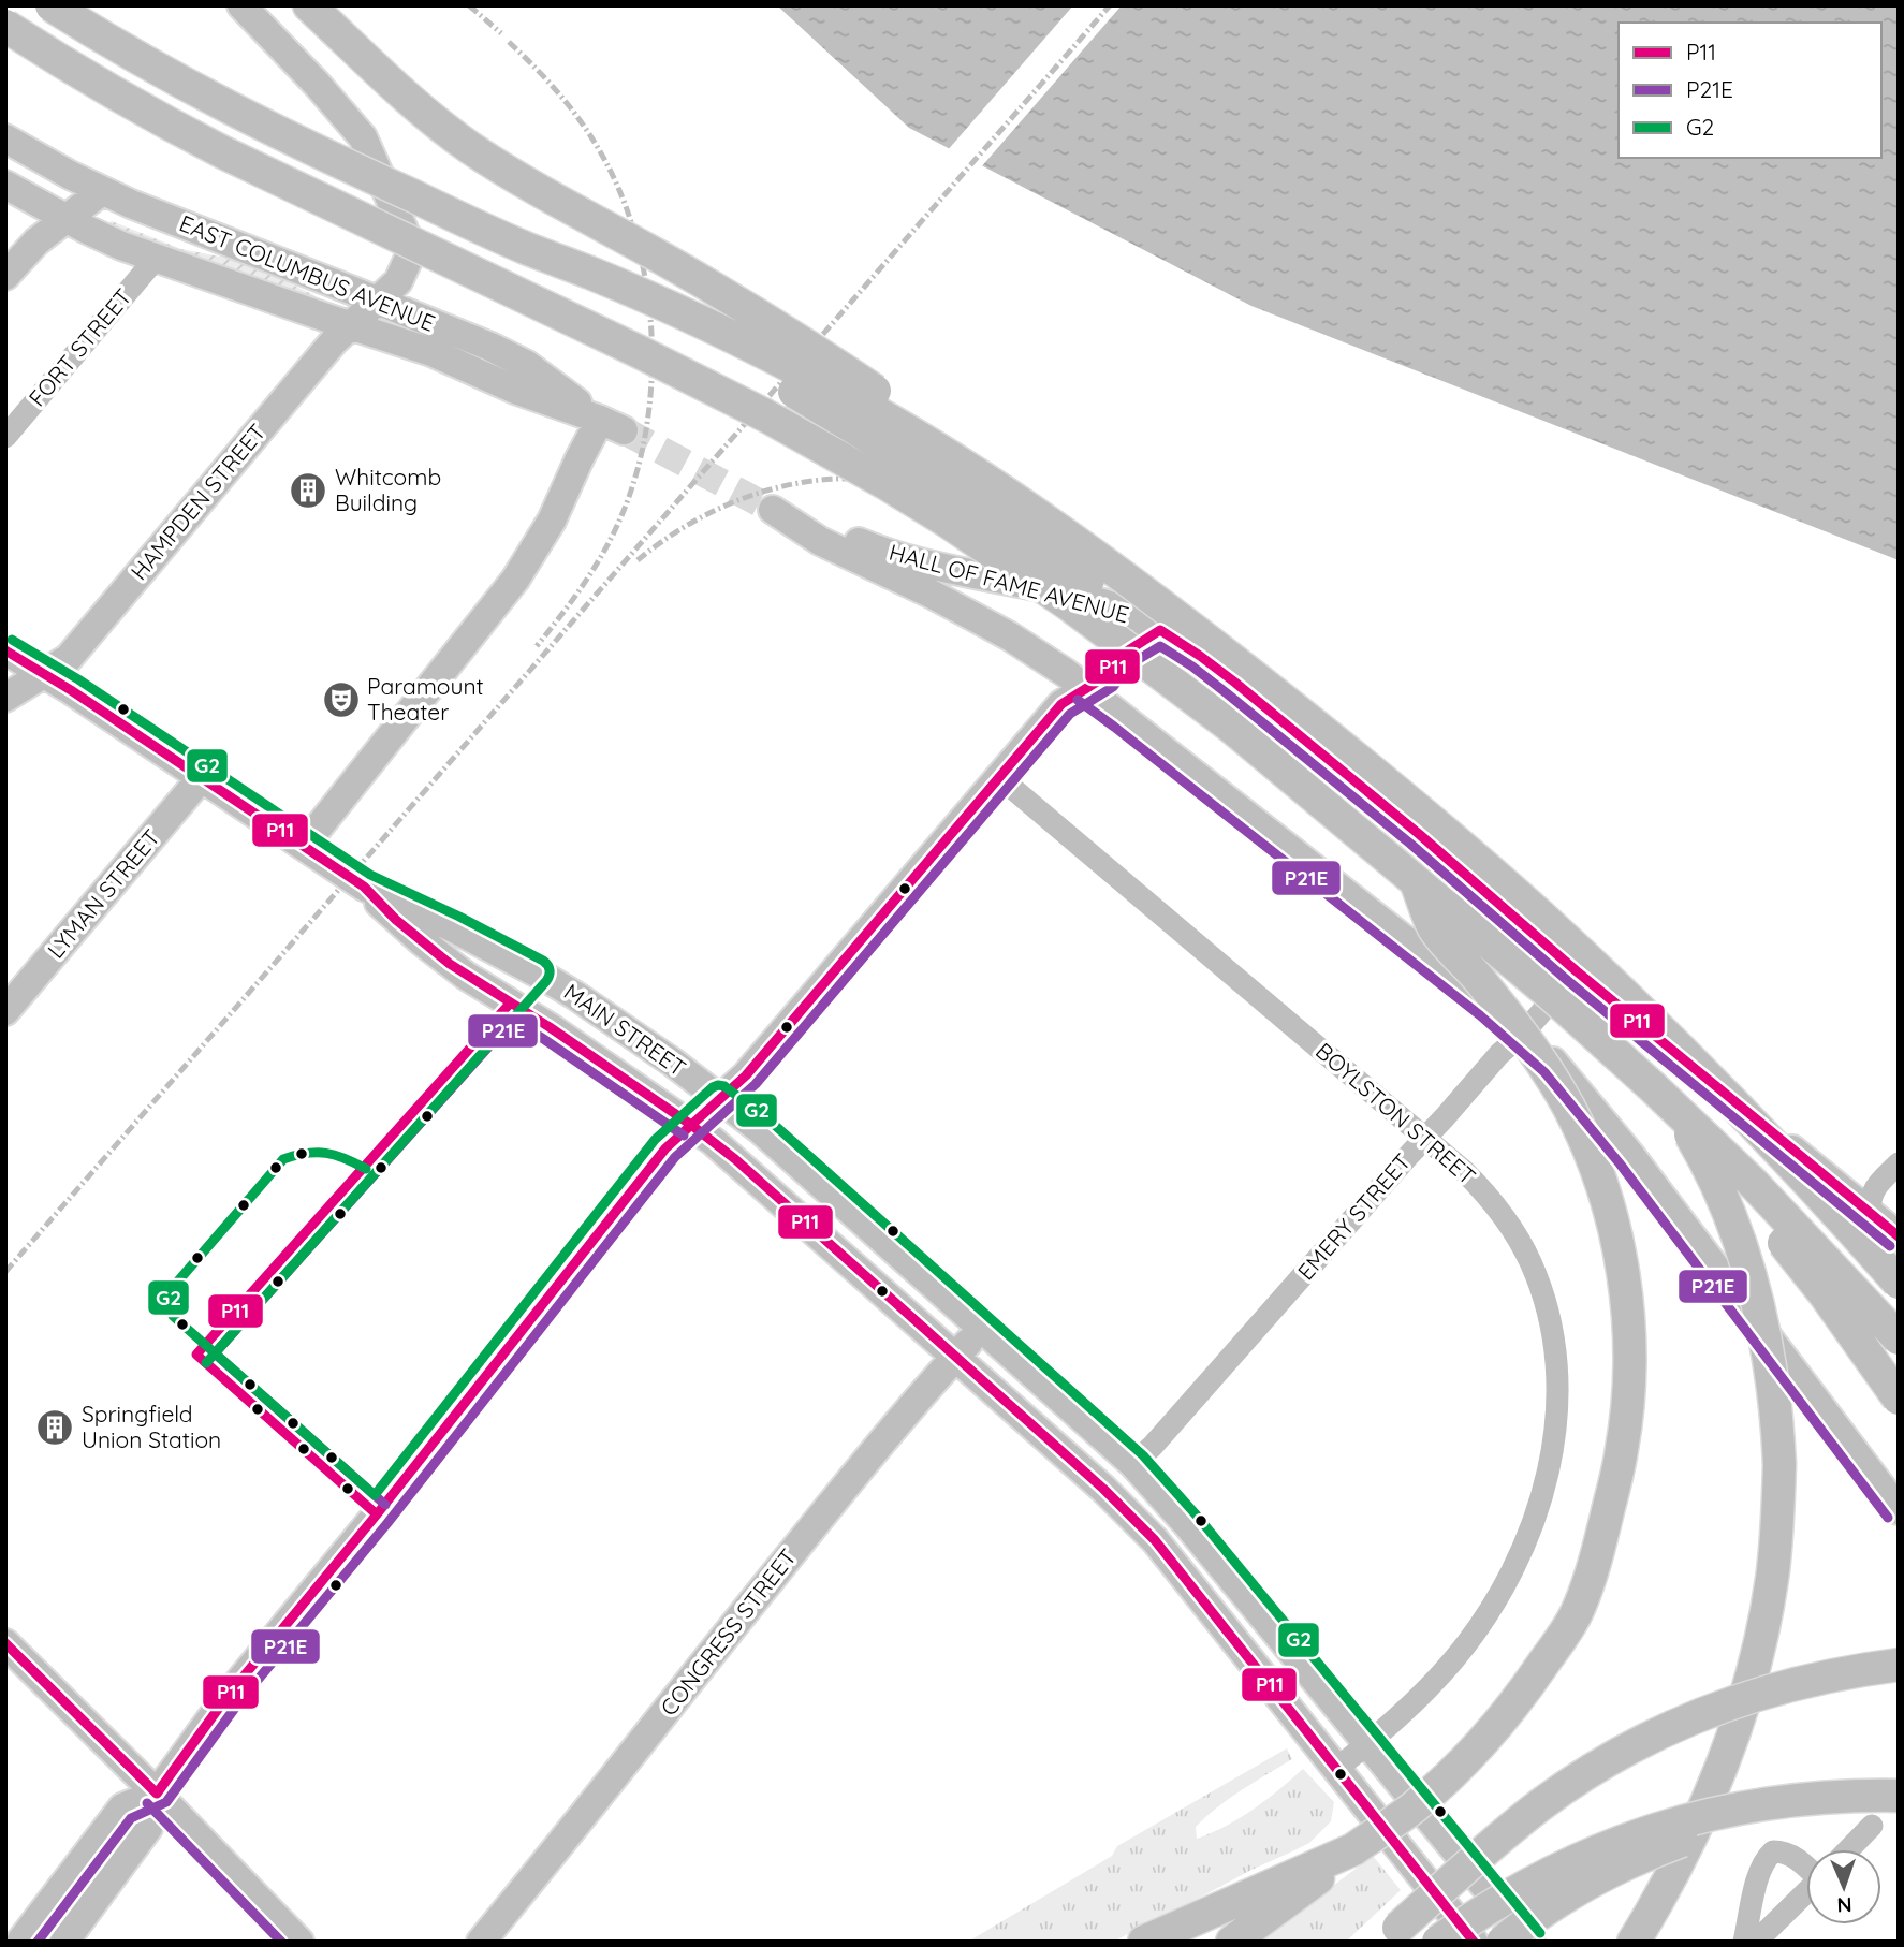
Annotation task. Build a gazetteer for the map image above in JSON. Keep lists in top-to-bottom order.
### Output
{
  "streets": {
    "main road": [
      "EAST COLUMBUS AVENUE",
      "HAMPDEN STREET",
      "HALL OF FAME AVENUE",
      "LYMAN STREET",
      "MAIN STREET",
      "CONGRESS STREET"
    ],
    "street": ["FORT STREET", "BOYLSTON STREET", "EMERY STREET"]
  },
  "crossings": [
    ["EAST COLUMBUS AVENUE", "FORT STREET"],
    ["EAST COLUMBUS AVENUE", "HAMPDEN STREET"],
    ["HAMPDEN STREET", "MAIN STREET"],
    ["HALL OF FAME AVENUE", "EMERY STREET"],
    ["LYMAN STREET", "MAIN STREET"],
    ["MAIN STREET", "BOYLSTON STREET"],
    ["MAIN STREET", "EMERY STREET"],
    ["MAIN STREET", "CONGRESS STREET"],
    ["BOYLSTON STREET", "EMERY STREET"]
  ],
  "places": {
    "building": ["Whitcomb Building", "Springfield Union Station"],
    "theatre": ["Paramount Theater"]
  },
  "lines": ["transit line P11", "transit line G2", "transit line P21E"],
  "legend": ["P11", "P21E", "G2"],
  "north": "bottom"
}
